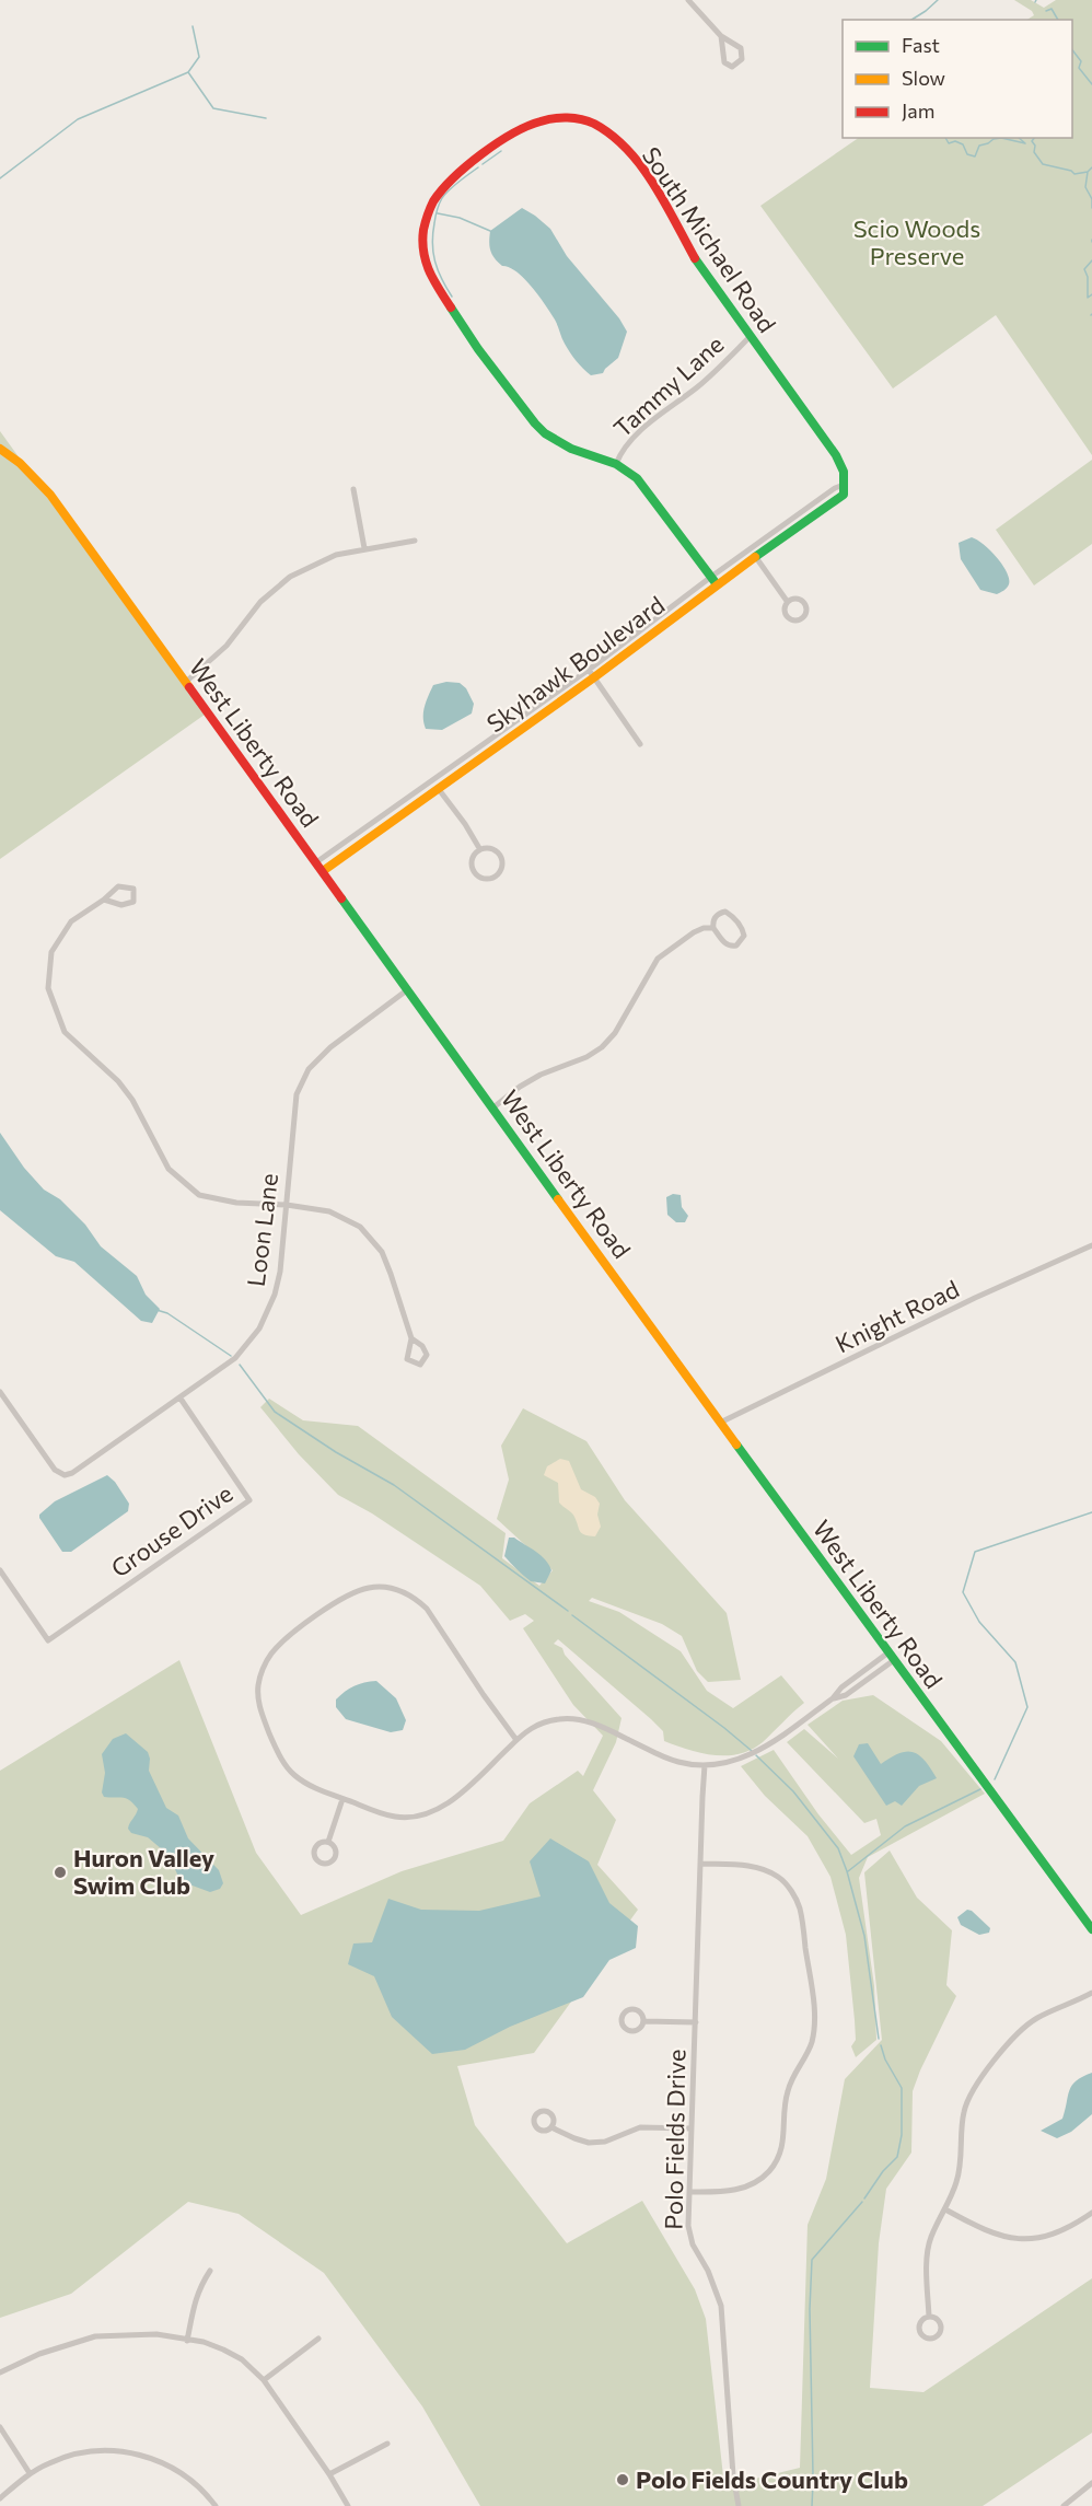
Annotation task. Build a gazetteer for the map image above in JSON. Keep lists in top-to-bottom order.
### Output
{
  "streets": {
    "main road": ["South Michael Road", "Skyhawk Boulevard", "West Liberty Road"],
    "street": [
      "Tammy Lane",
      "Loon Lane",
      "Knight Road",
      "Grouse Drive",
      "Polo Fields Drive"
    ]
  },
  "crossings": [
    ["South Michael Road", "Tammy Lane"],
    ["South Michael Road", "Skyhawk Boulevard"],
    ["Skyhawk Boulevard", "West Liberty Road"],
    ["West Liberty Road", "Loon Lane"],
    ["West Liberty Road", "Knight Road"],
    ["Loon Lane", "Grouse Drive"]
  ],
  "parks": ["Scio Woods Preserve"],
  "places": ["Huron Valley Swim Club", "Polo Fields Country Club"],
  "legend": ["Fast", "Slow", "Jam"]
}
